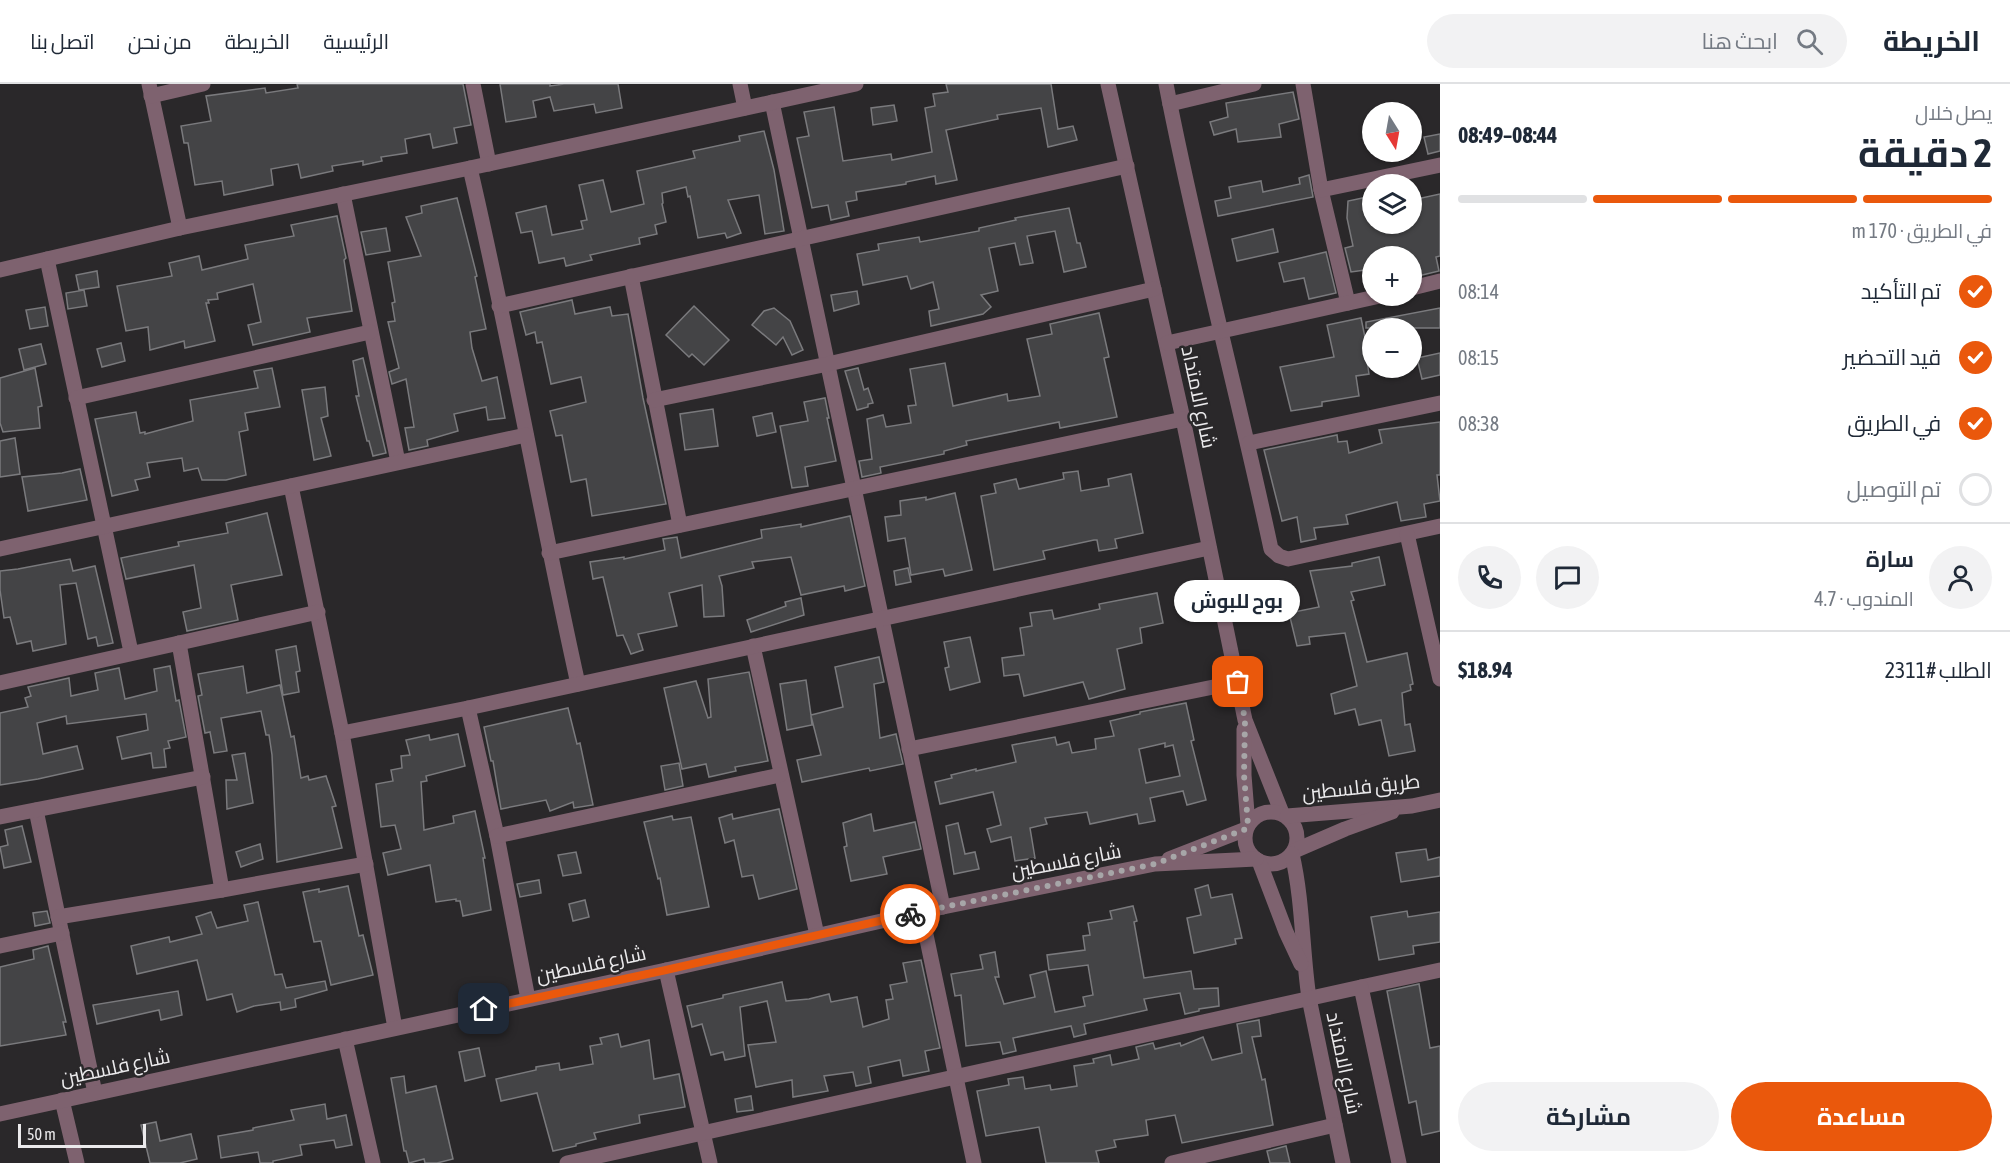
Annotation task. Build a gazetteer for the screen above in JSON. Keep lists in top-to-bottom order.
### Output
{
  "streets": {
    "street": ["شارع الامتداد", "طريق فلسطين", "شارع فلسطين"]
  },
  "crossings": [
    ["شارع الامتداد", "طريق فلسطين"],
    ["شارع الامتداد", "شارع فلسطين"],
    ["طريق فلسطين", "شارع فلسطين"]
  ],
  "places": ["بوح للبوش"],
  "scale_bar": "50 m",
  "north": "bottom",
  "page": {
    "header": "الخريطة",
    "search": "ابحث هنا",
    "nav": [
      "الرئيسية",
      "الخريطة",
      "من نحن",
      "اتصل بنا"
    ],
    "heading": ["2 دقيقة", "يصل خلال", "08:44–08:49"],
    "panel": [
      "سارة",
      "المندوب · 4.7",
      "الطلب #2311",
      "$18.94"
    ],
    "map_buttons": ["+", "−"],
    "bar": "في الطريق · 170 m",
    "list": [
      ["تم التأكيد", "08:14"],
      ["قيد التحضير", "08:15"],
      ["في الطريق", "08:38"],
      "تم التوصيل"
    ],
    "bubble": "بوح للبوش",
    "buttons": ["مساعدة", "مشاركة"],
    "scale": "50 m"
  }
}
